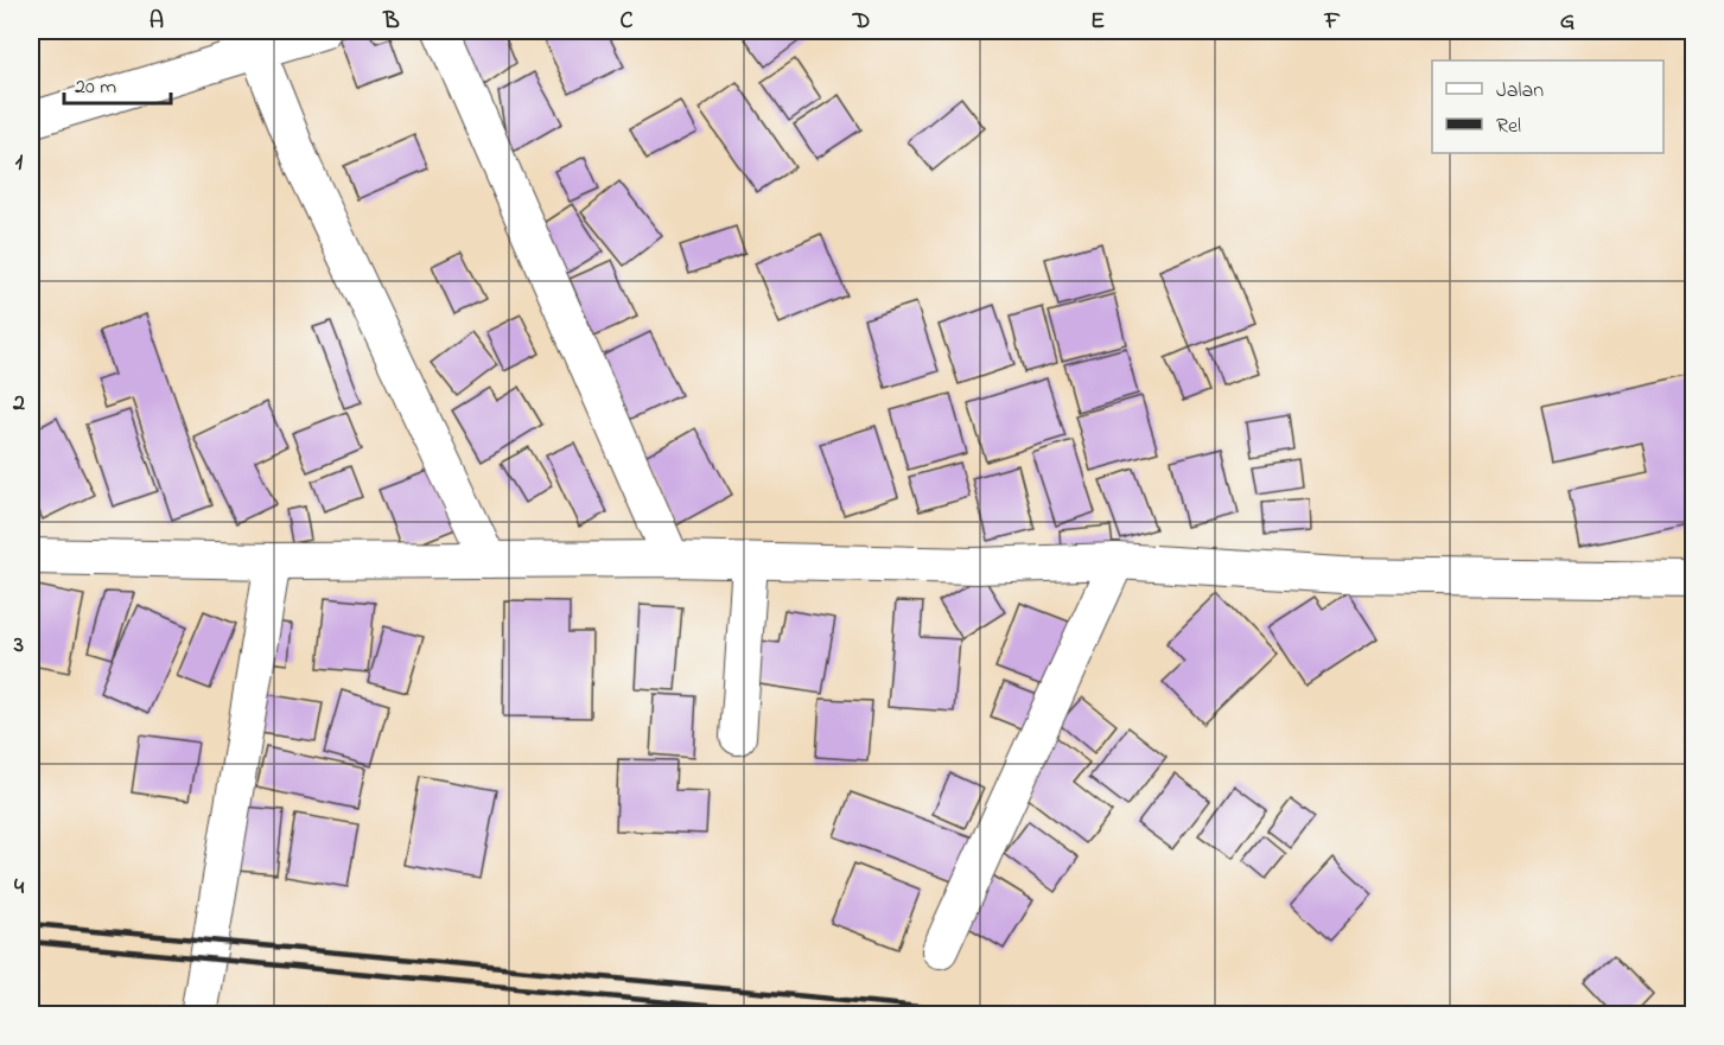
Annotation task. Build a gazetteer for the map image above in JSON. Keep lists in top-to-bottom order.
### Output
{
  "legend": ["Jalan", "Rel"],
  "scale_bar": "20 m",
  "grid": {
    "columns": [
      "A",
      "B",
      "C",
      "D",
      "E",
      "F",
      "G"
    ],
    "rows": [
      "1",
      "2",
      "3",
      "4"
    ]
  }
}
